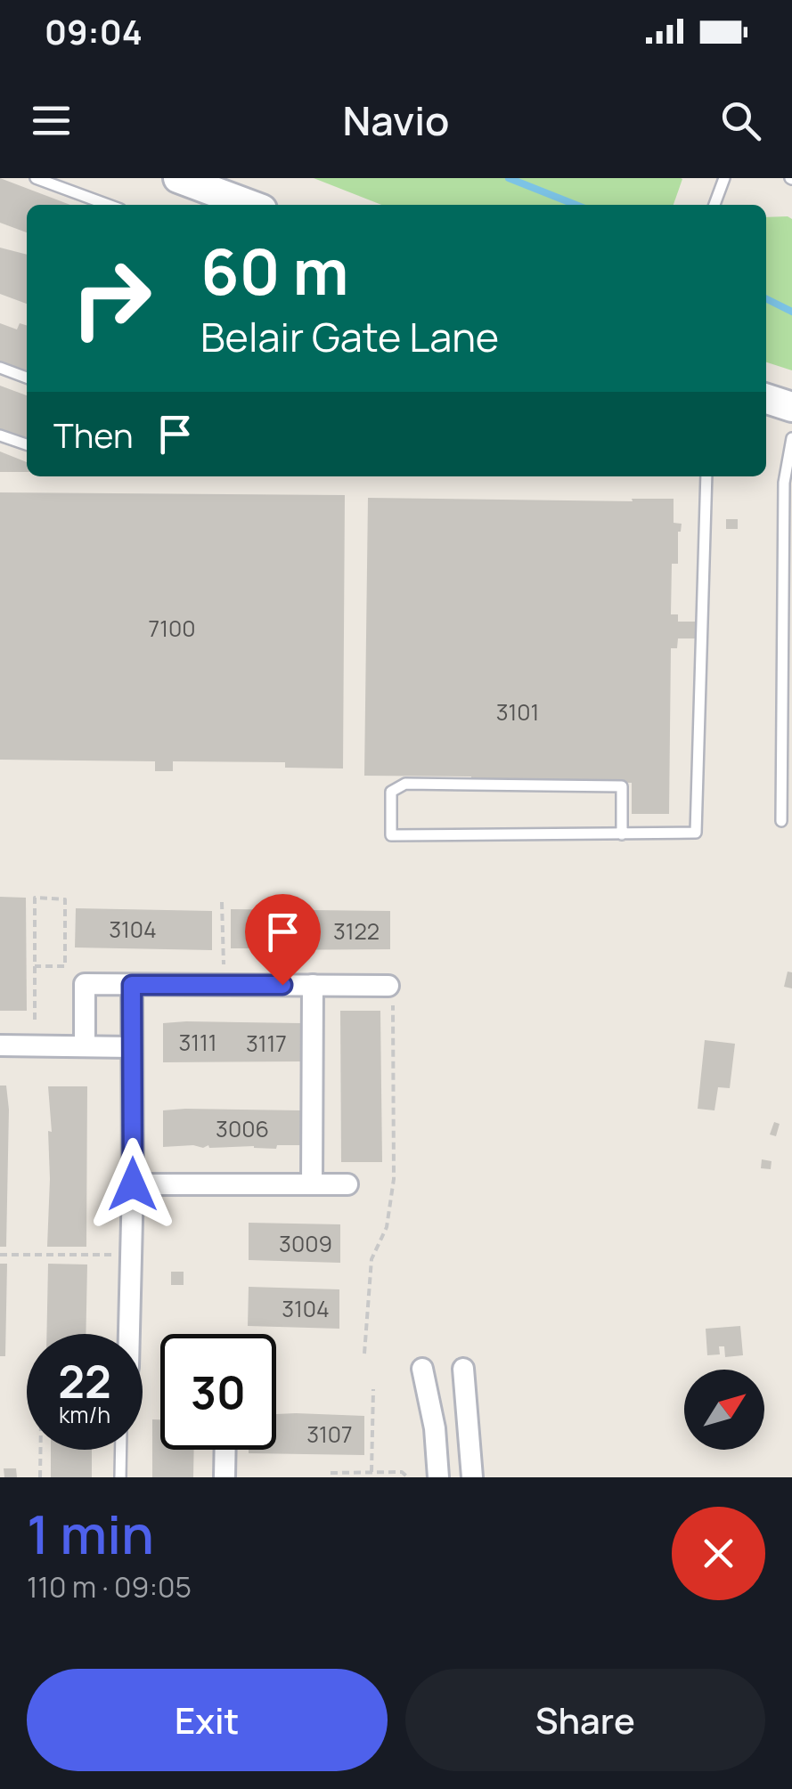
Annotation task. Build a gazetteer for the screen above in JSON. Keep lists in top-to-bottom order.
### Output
{
  "house_numbers": [
    "7100",
    "3101",
    "3104",
    "3122",
    "3111",
    "3117",
    "3006",
    "3009",
    "3104",
    "3107"
  ],
  "north": "top right",
  "page": {
    "status": "09:04",
    "header": "Navio",
    "turn": ["60 m", "Belair Gate Lane"],
    "then": "Then",
    "speed": "22 km/h",
    "limit": "30",
    "heading": ["1 min", "110 m · 09:05"],
    "buttons": ["Exit", "Share"]
  }
}
